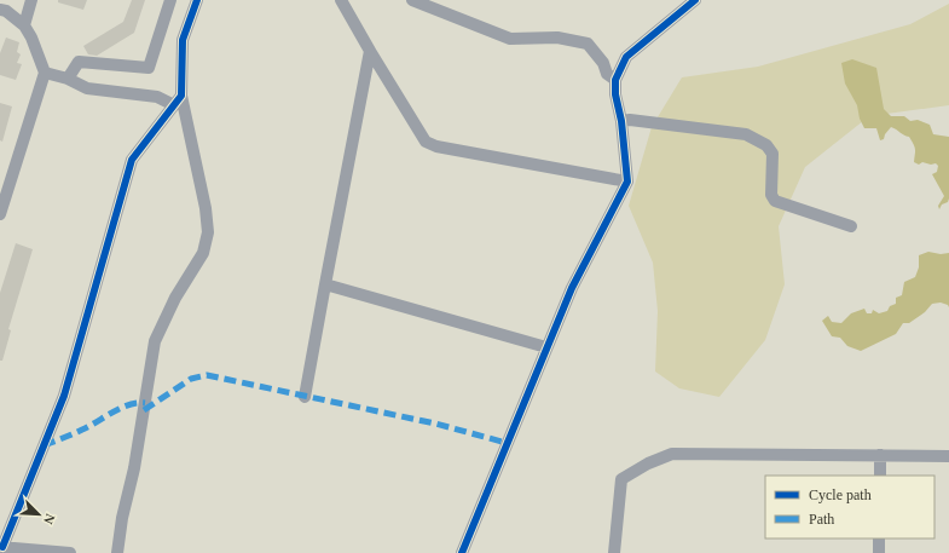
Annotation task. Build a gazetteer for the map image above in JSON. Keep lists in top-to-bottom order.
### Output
{
  "legend": ["Cycle path", "Path"],
  "north": "bottom right"
}
